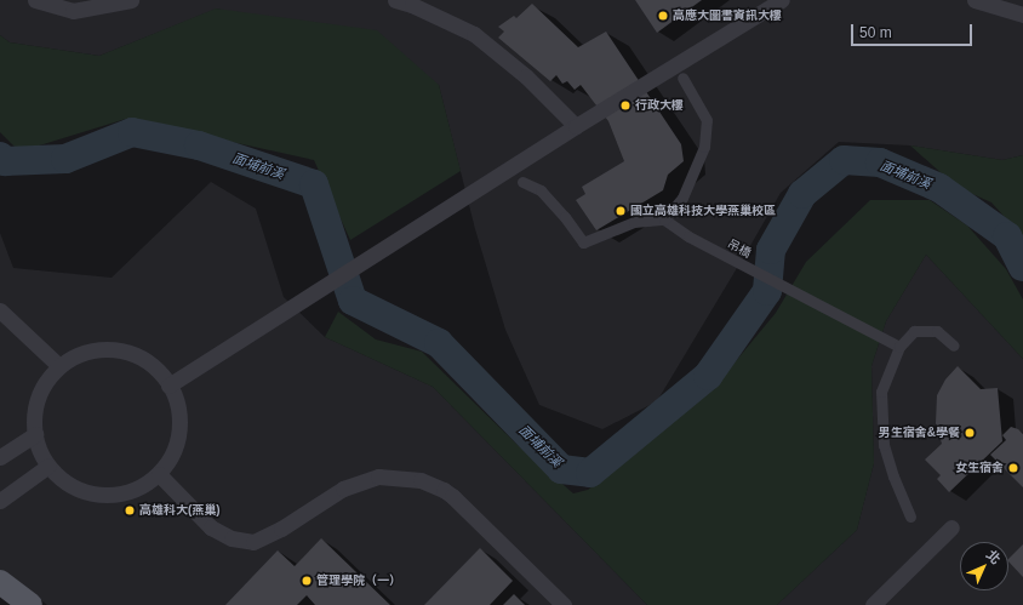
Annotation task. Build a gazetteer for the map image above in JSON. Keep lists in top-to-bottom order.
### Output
{
  "streets": {
    "street": ["吊橋"]
  },
  "water": ["面埔前溪"],
  "places": [
    "高應大圖書資訊大樓",
    "行政大樓",
    "國立高雄科技大學燕巢校區",
    "男生宿舍&學餐",
    "女生宿舍",
    "高雄科大(燕巢)",
    "管理學院（一）"
  ],
  "scale_bar": "50 m",
  "north": "top right"
}
